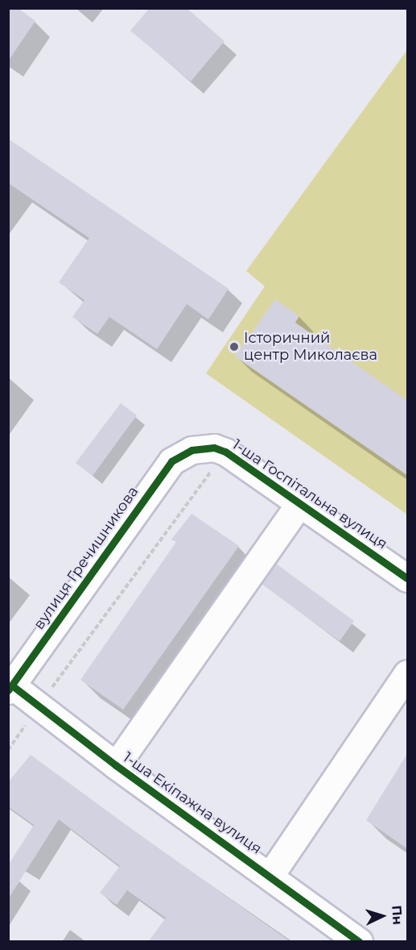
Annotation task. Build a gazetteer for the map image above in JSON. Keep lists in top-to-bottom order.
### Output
{
  "streets": {
    "street": ["1-ша Госпітальна вулиця", "вулиця Гречишникова", "1-ша Екіпажна вулиця"]
  },
  "crossings": [
    ["1-ша Госпітальна вулиця", "вулиця Гречишникова"],
    ["вулиця Гречишникова", "1-ша Екіпажна вулиця"]
  ],
  "places": ["Історичний центр Миколаєва"],
  "north": "right"
}
